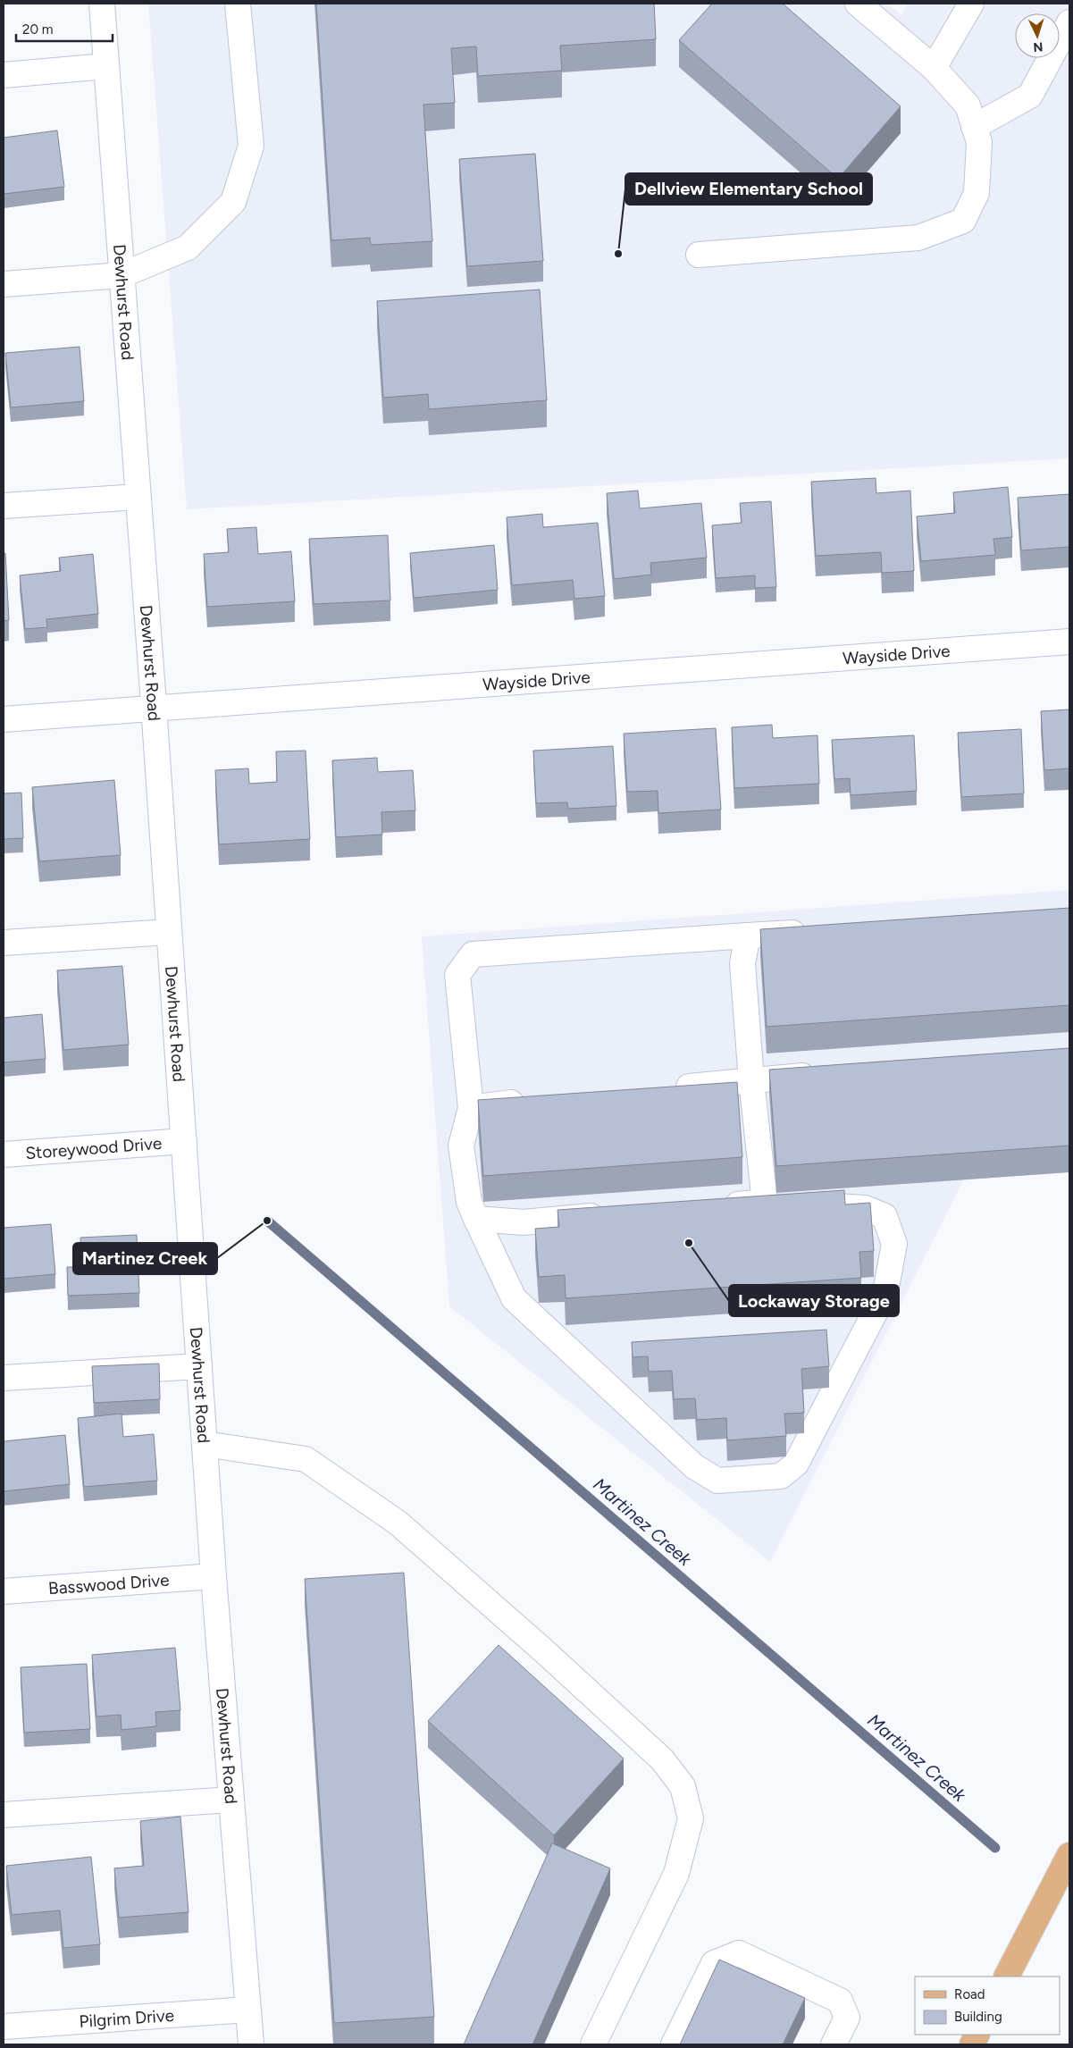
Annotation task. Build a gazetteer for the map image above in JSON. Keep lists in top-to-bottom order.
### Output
{
  "streets": {
    "street": [
      "Dewhurst Road",
      "Wayside Drive",
      "Storeywood Drive",
      "Basswood Drive",
      "Pilgrim Drive"
    ]
  },
  "crossings": [
    ["Dewhurst Road", "Wayside Drive"],
    ["Dewhurst Road", "Storeywood Drive"],
    ["Dewhurst Road", "Basswood Drive"],
    ["Dewhurst Road", "Pilgrim Drive"]
  ],
  "water": ["Martinez Creek"],
  "places": ["Dellview Elementary School", "Martinez Creek", "Lockaway Storage"],
  "legend": ["Road", "Building"],
  "scale_bar": "20 m",
  "north": "bottom"
}
